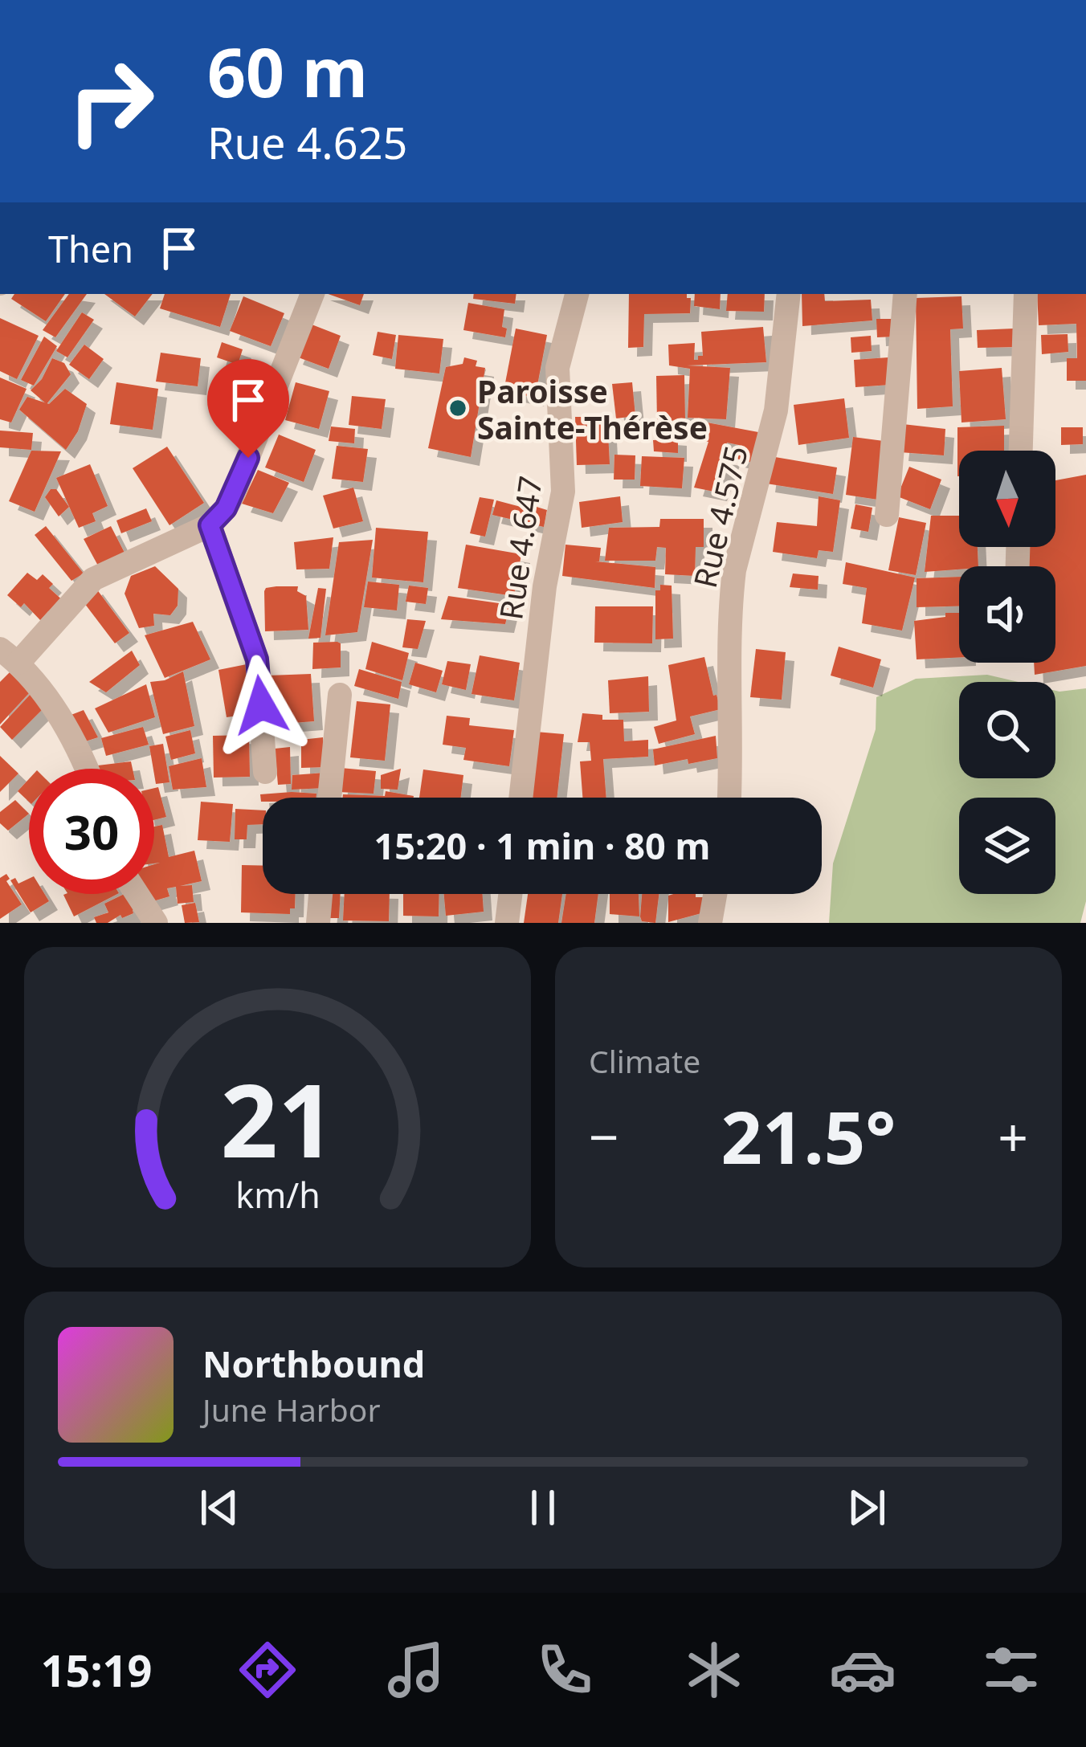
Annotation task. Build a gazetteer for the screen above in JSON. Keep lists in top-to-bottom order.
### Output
{
  "streets": {
    "street": ["Rue 4.575", "Rue 4.647"]
  },
  "places": ["Paroisse Sainte-Thérèse"],
  "north": "bottom",
  "page": {
    "turn": ["60 m", "Rue 4.625"],
    "then": "Then",
    "limit": "30",
    "trip": "15:20 · 1 min · 80 m",
    "tile": "Climate",
    "heat": ["−", "21.5°", "+"],
    "song": ["Northbound", "June Harbor"],
    "tabs": "15:19",
    "gauge": ["21", "km/h"]
  }
}
